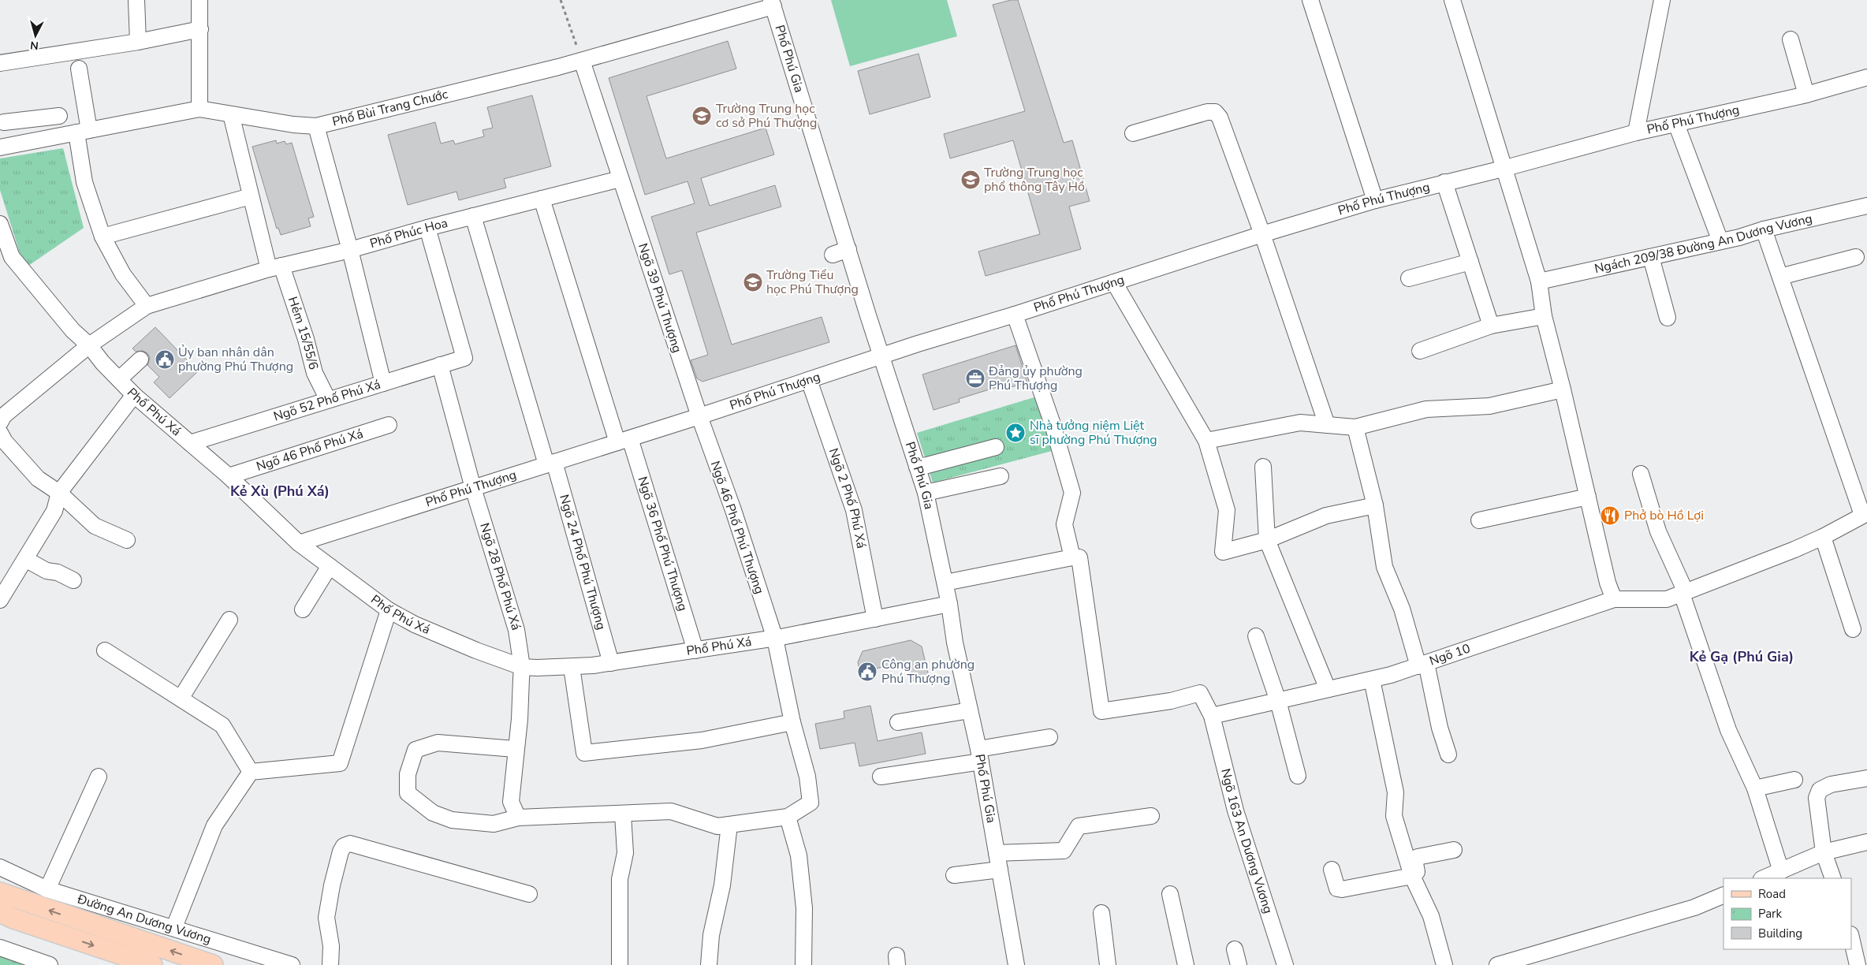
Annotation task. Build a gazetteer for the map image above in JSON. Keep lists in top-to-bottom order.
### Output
{
  "streets": {
    "main road": ["Đường An Dương Vương"],
    "street": [
      "Phố Phú Gia",
      "Phố Bùi Trang Chước",
      "Phố Phú Thượng",
      "Phố Phúc Hoa",
      "Ngách 209/38 Đường An Dương Vương",
      "Ngõ 39 Phú Thượng",
      "Hẻm 15/55/6",
      "Ngõ 52 Phố Phú Xá",
      "Phố Phú Xá",
      "Ngõ 46 Phố Phú Xá",
      "Ngõ 2 Phố Phú Xá",
      "Ngõ 46 Phố Phú Thượng",
      "Ngõ 36 Phố Phú Thượng",
      "Ngõ 24 Phố Phú Thượng",
      "Ngõ 28 Phố Phú Xá",
      "Ngõ 10",
      "Ngõ 163 An Dương Vương"
    ]
  },
  "crossings": [
    ["Phố Phú Gia", "Phố Bùi Trang Chước"],
    ["Phố Phú Gia", "Phố Phú Thượng"],
    ["Phố Phú Gia", "Phố Phú Xá"],
    ["Phố Bùi Trang Chước", "Hẻm 15/55/6"],
    ["Phố Phú Thượng", "Ngõ 39 Phú Thượng"],
    ["Phố Phú Thượng", "Phố Phú Xá"],
    ["Phố Phú Thượng", "Ngõ 2 Phố Phú Xá"],
    ["Phố Phú Thượng", "Ngõ 46 Phố Phú Thượng"],
    ["Phố Phú Thượng", "Ngõ 36 Phố Phú Thượng"],
    ["Phố Phú Thượng", "Ngõ 24 Phố Phú Thượng"],
    ["Phố Phú Thượng", "Ngõ 28 Phố Phú Xá"],
    ["Phố Phúc Hoa", "Ngõ 39 Phú Thượng"],
    ["Phố Phúc Hoa", "Hẻm 15/55/6"],
    ["Phố Phúc Hoa", "Ngõ 52 Phố Phú Xá"],
    ["Phố Phúc Hoa", "Phố Phú Xá"],
    ["Phố Phúc Hoa", "Ngõ 36 Phố Phú Thượng"],
    ["Phố Phúc Hoa", "Ngõ 24 Phố Phú Thượng"],
    ["Ngõ 39 Phú Thượng", "Ngõ 46 Phố Phú Thượng"],
    ["Hẻm 15/55/6", "Ngõ 52 Phố Phú Xá"],
    ["Ngõ 52 Phố Phú Xá", "Phố Phú Xá"],
    ["Ngõ 52 Phố Phú Xá", "Ngõ 28 Phố Phú Xá"],
    ["Phố Phú Xá", "Ngõ 46 Phố Phú Xá"],
    ["Phố Phú Xá", "Ngõ 2 Phố Phú Xá"],
    ["Phố Phú Xá", "Ngõ 46 Phố Phú Thượng"],
    ["Phố Phú Xá", "Ngõ 36 Phố Phú Thượng"],
    ["Phố Phú Xá", "Ngõ 24 Phố Phú Thượng"],
    ["Phố Phú Xá", "Ngõ 28 Phố Phú Xá"],
    ["Ngõ 10", "Ngõ 163 An Dương Vương"]
  ],
  "districts": ["Kẻ Xù (Phú Xá)", "Kẻ Gạ (Phú Gia)"],
  "places": {
    "school or university": ["Trường Trung học cơ sở Phú Thượng", "Trường Trung học phổ thông Tây Hồ", "Trường Tiểu học Phú Thượng"],
    "public building": ["Ủy ban nhân dân phường Phú Thượng", "Công an phường Phú Thượng"],
    "office": ["Đảng ủy phường Phú Thượng"],
    "place": ["Nhà tưởng niệm Liệt sĩ phường Phú Thượng"],
    "restaurant": ["Phở bò Hồ Lợi"]
  },
  "legend": ["Road", "Park", "Building"],
  "north": "bottom"
}
